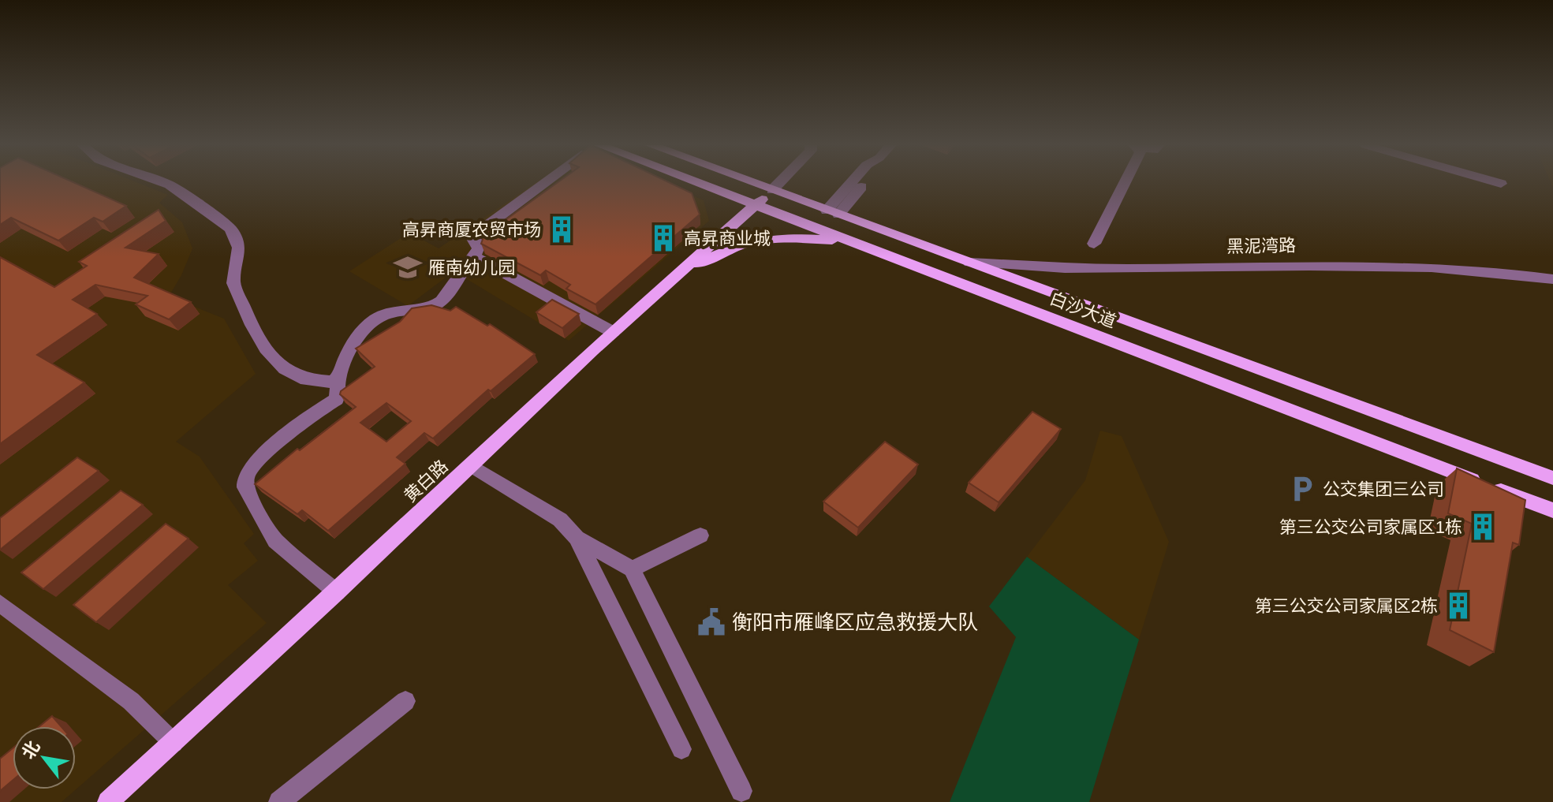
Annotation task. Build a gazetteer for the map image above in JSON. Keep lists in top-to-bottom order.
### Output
{
  "streets": {
    "main road": ["白沙大道", "黄白路"],
    "street": ["黑泥湾路"]
  },
  "crossings": [
    ["黑泥湾路", "白沙大道"],
    ["白沙大道", "黄白路"]
  ],
  "places": {
    "building": [
      "高昇商厦农贸市场",
      "高昇商业城",
      "第三公交公司家属区1栋",
      "第三公交公司家属区2栋"
    ],
    "school or university": ["雁南幼儿园"],
    "parking": ["公交集团三公司"],
    "public building": ["衡阳市雁峰区应急救援大队"]
  },
  "north": "top left"
}
